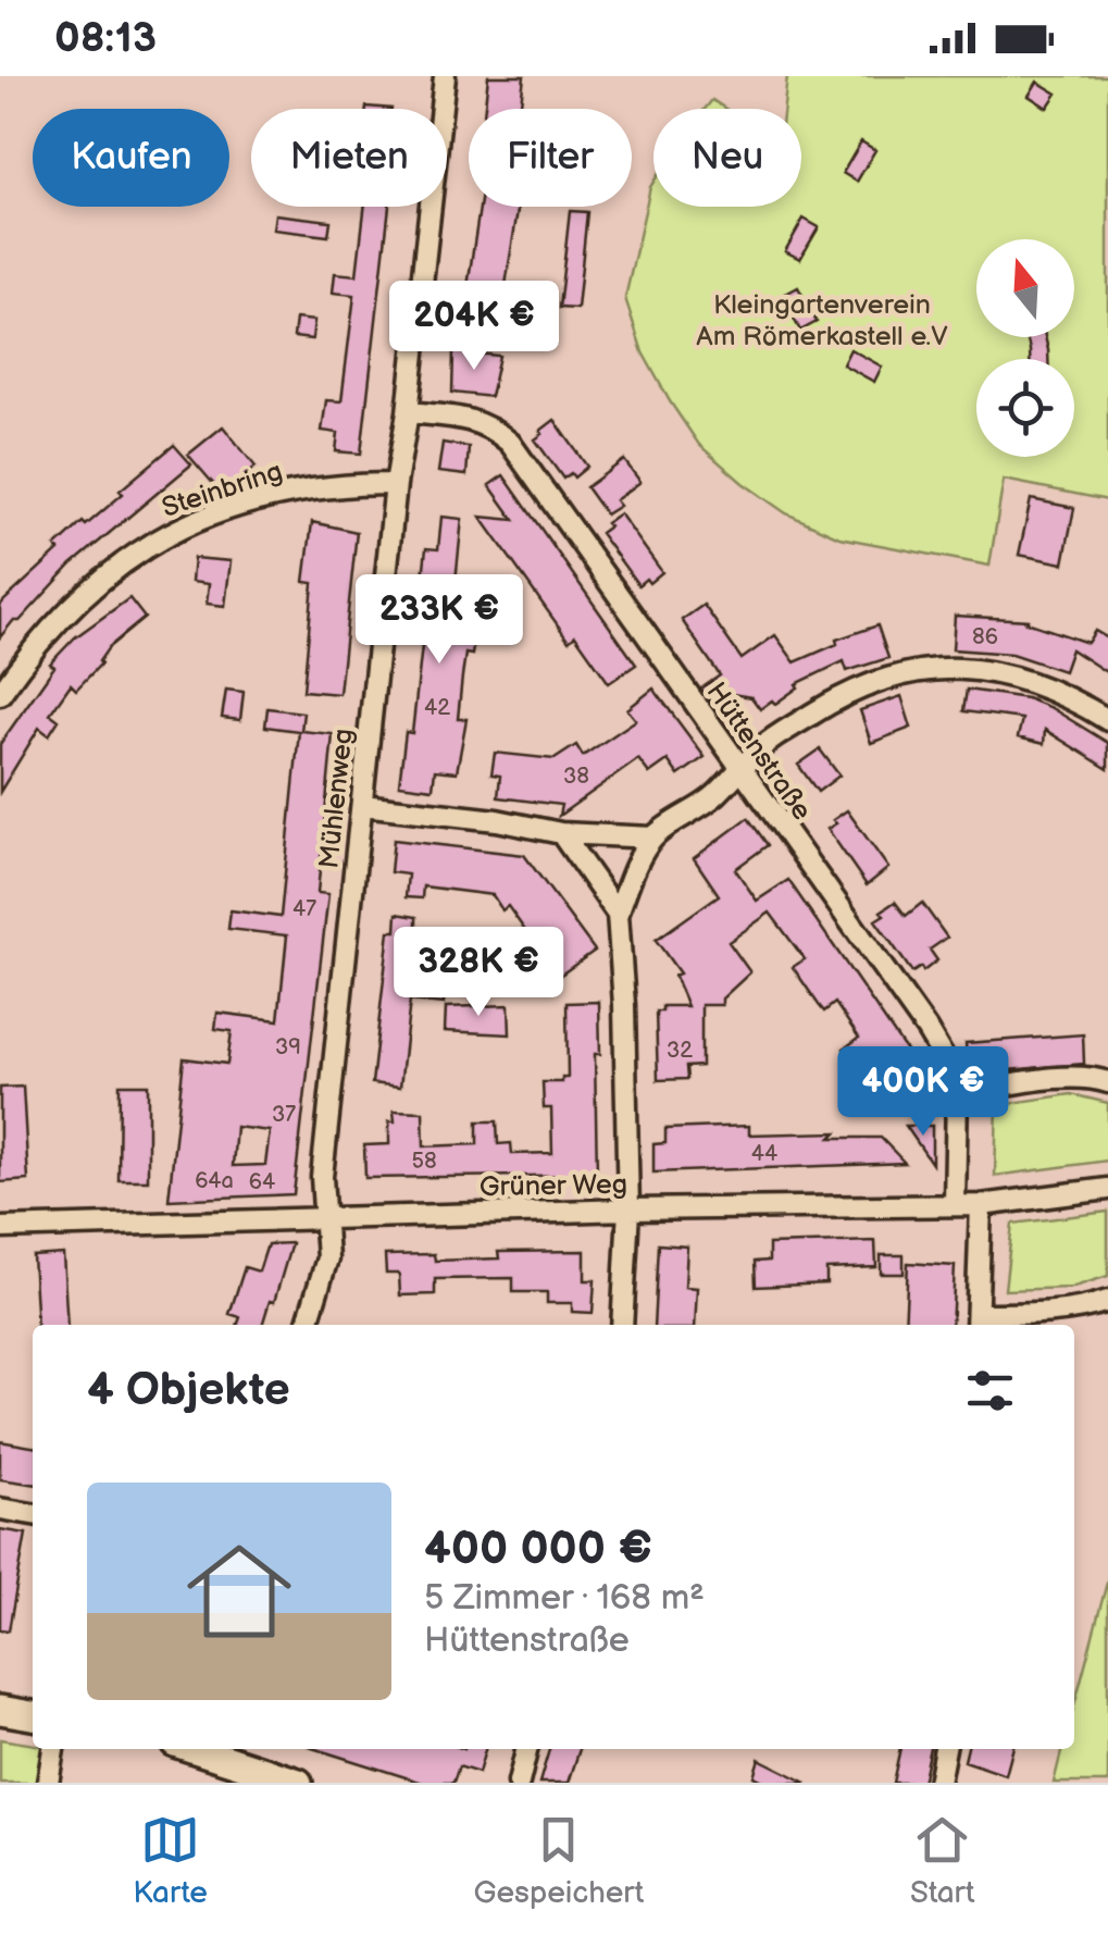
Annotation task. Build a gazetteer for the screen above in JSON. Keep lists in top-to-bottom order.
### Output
{
  "streets": {
    "street": [
      "Steinbring",
      "Hüttenstraße",
      "Mühlenweg",
      "Grüner Weg"
    ]
  },
  "crossings": [
    ["Steinbring", "Mühlenweg"],
    ["Hüttenstraße", "Mühlenweg"],
    ["Hüttenstraße", "Grüner Weg"],
    ["Mühlenweg", "Grüner Weg"]
  ],
  "parks": ["Kleingartenverein Am Römerkastell e.V"],
  "house_numbers": [
    "86",
    "42",
    "38",
    "47",
    "39",
    "32",
    "37",
    "44",
    "58",
    "64a",
    "64"
  ],
  "north": "top",
  "page": {
    "status": "08:13",
    "chip": [
      "Kaufen",
      "Mieten",
      "Filter",
      "Neu"
    ],
    "price": [
      "204K €",
      "233K €",
      "328K €",
      "400K €"
    ],
    "heading": "4 Objekte",
    "list": [
      {
        "name": "400 000 €",
        "note": "5 Zimmer · 168 m² · Hüttenstraße"
      }
    ],
    "tabs": ["Karte", "Gespeichert", "Start"]
  }
}
